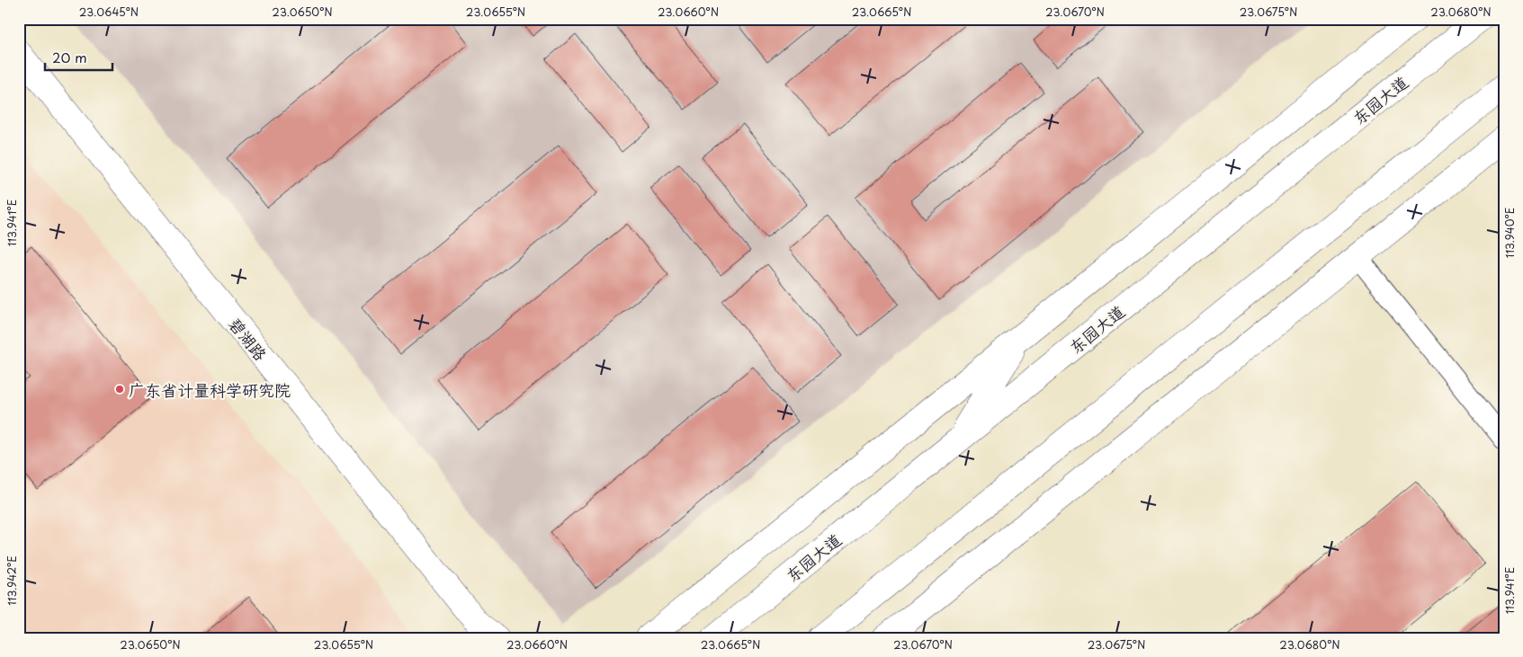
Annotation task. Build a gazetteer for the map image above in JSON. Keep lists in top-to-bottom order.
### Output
{
  "streets": {
    "main road": ["东园大道", "碧湖路"]
  },
  "places": ["广东省计量科学研究院"],
  "scale_bar": "20 m",
  "coordinates": [
    "23.0645°N",
    "23.0650°N",
    "23.0655°N",
    "23.0660°N",
    "23.0665°N",
    "23.0670°N",
    "23.0675°N",
    "23.0680°N",
    "113.941°E",
    "113.940°E",
    "113.942°E"
  ]
}
